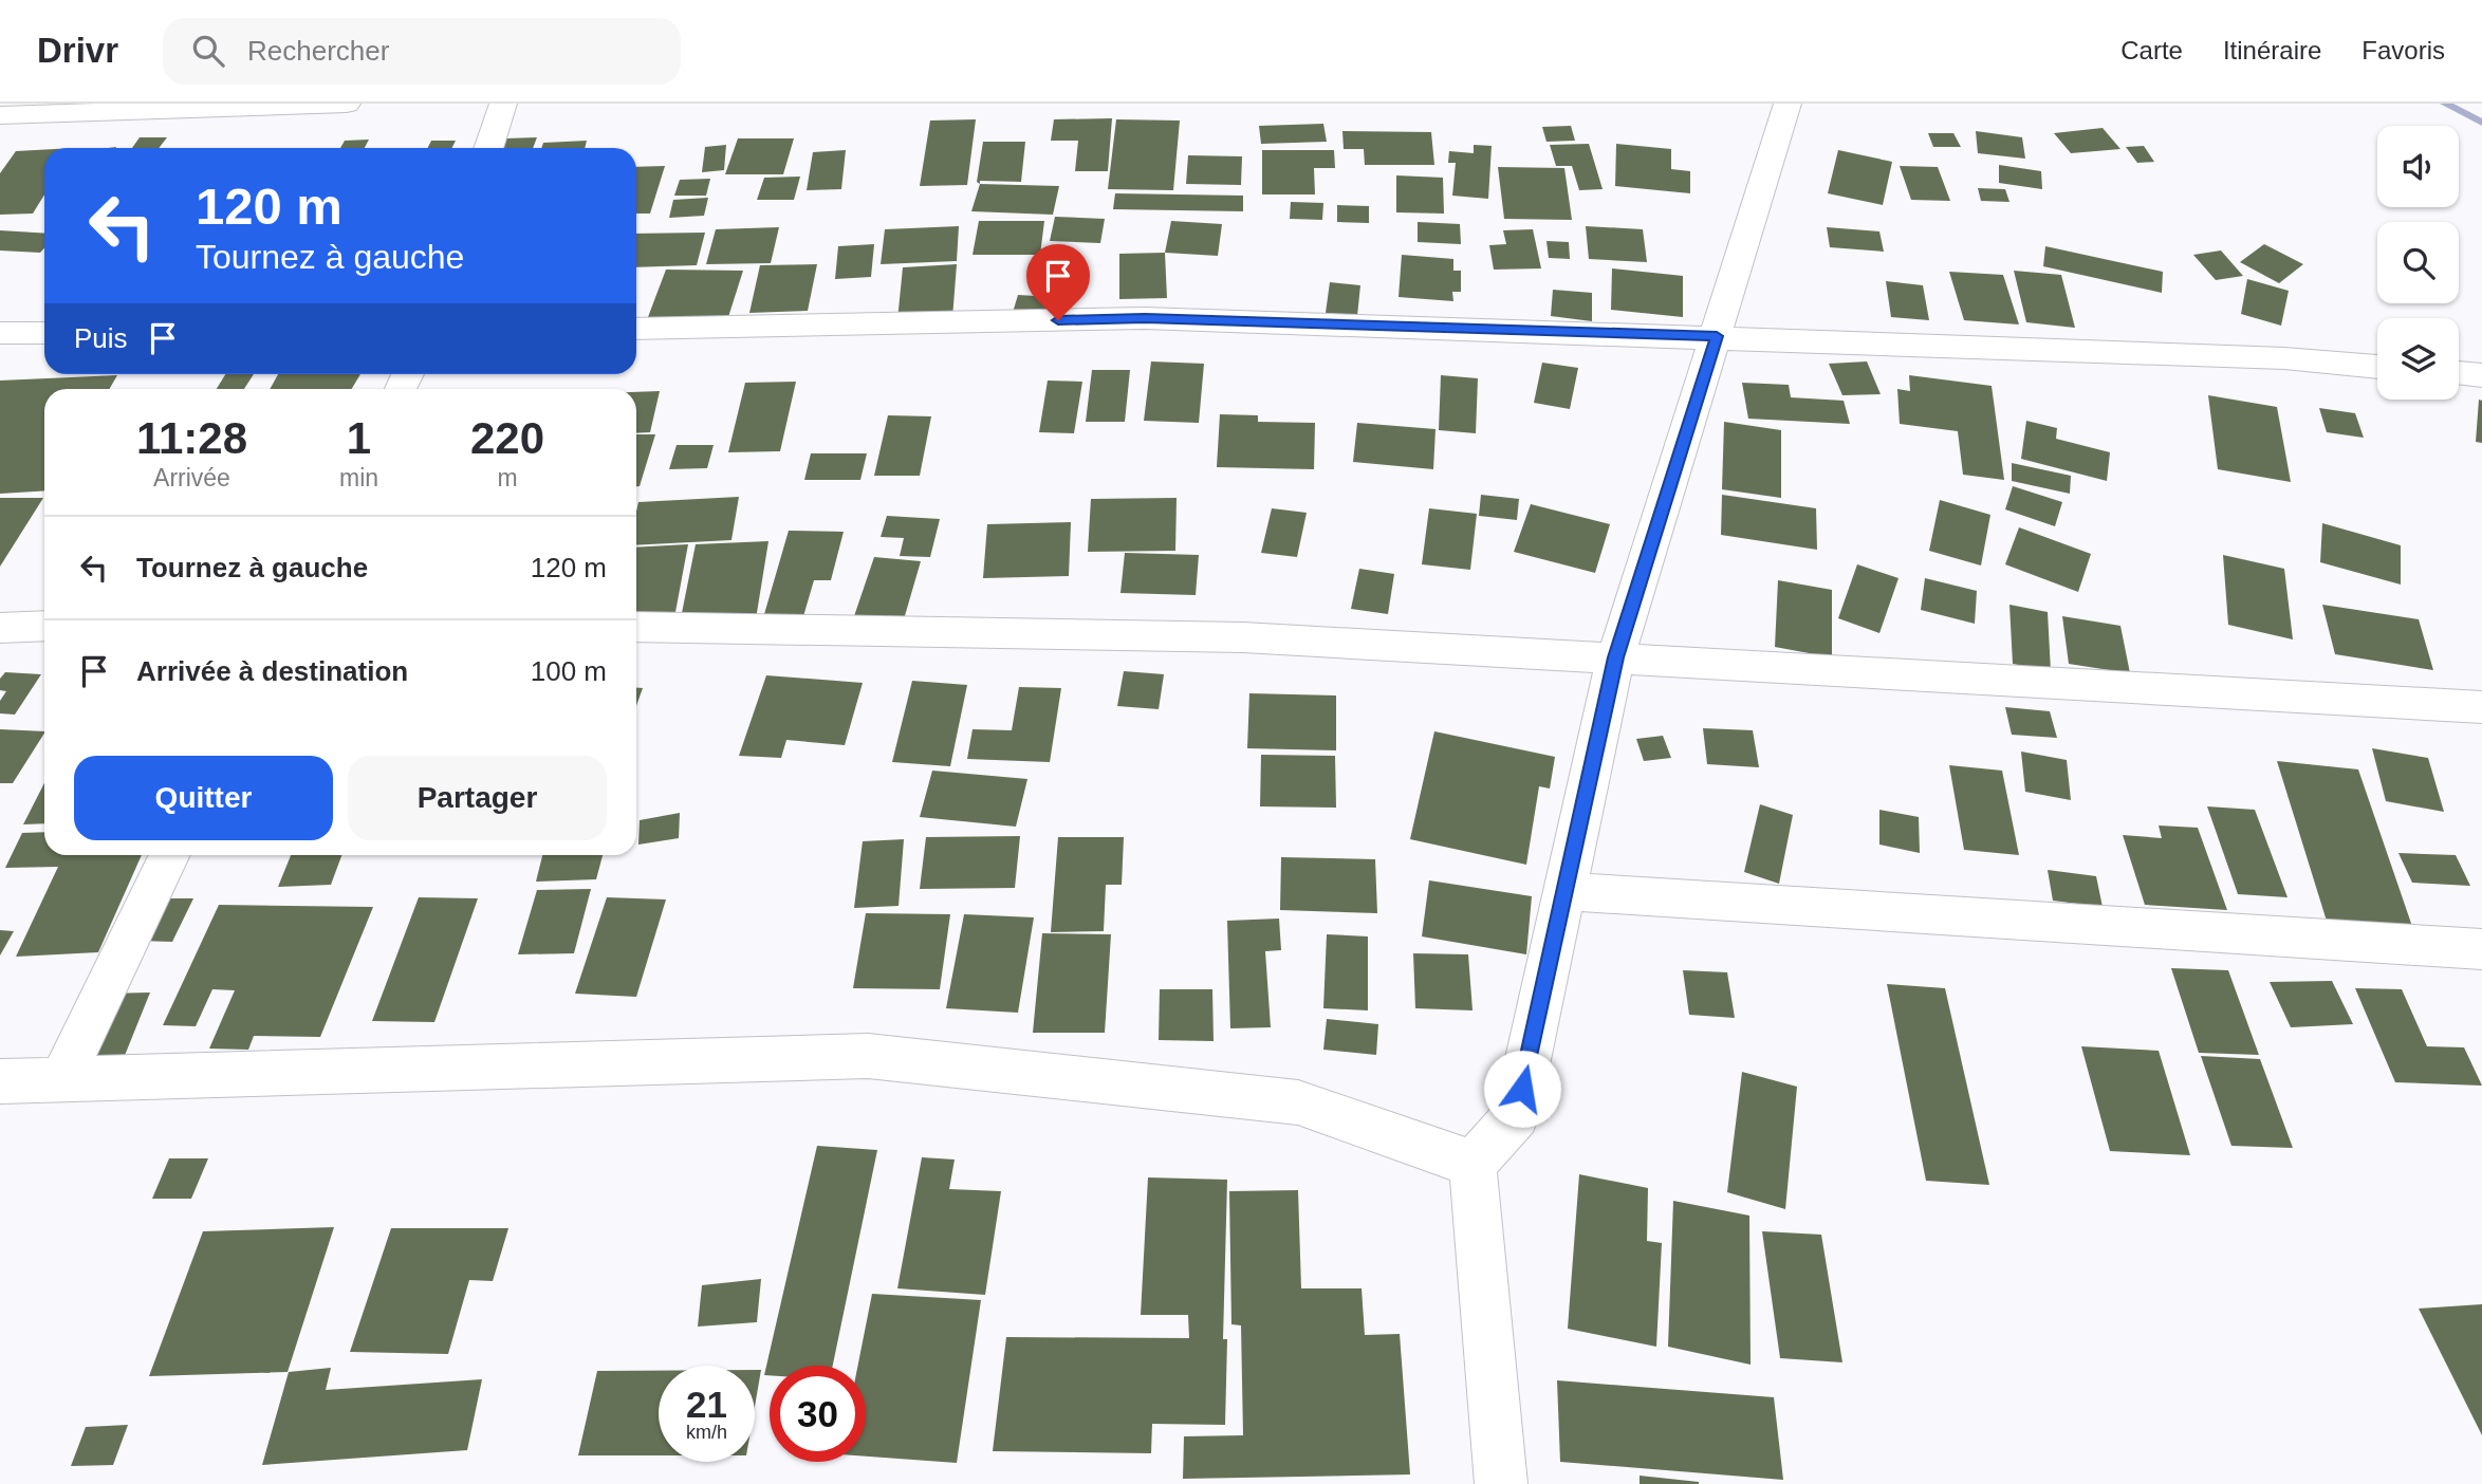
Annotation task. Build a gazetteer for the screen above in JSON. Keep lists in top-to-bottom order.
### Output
{
  "page": {
    "header": "Drivr",
    "search": "Rechercher",
    "nav": ["Carte", "Itinéraire", "Favoris"],
    "turn": ["120 m", "Tournez à gauche"],
    "then": "Puis",
    "eta": [
      "11:28",
      "Arrivée",
      "1",
      "min",
      "220",
      "m"
    ],
    "list": [
      {
        "name": "Tournez à gauche",
        "value": "120 m"
      },
      {
        "name": "Arrivée à destination",
        "value": "100 m"
      }
    ],
    "buttons": ["Quitter", "Partager"],
    "speed": "21 km/h",
    "limit": "30"
  }
}
